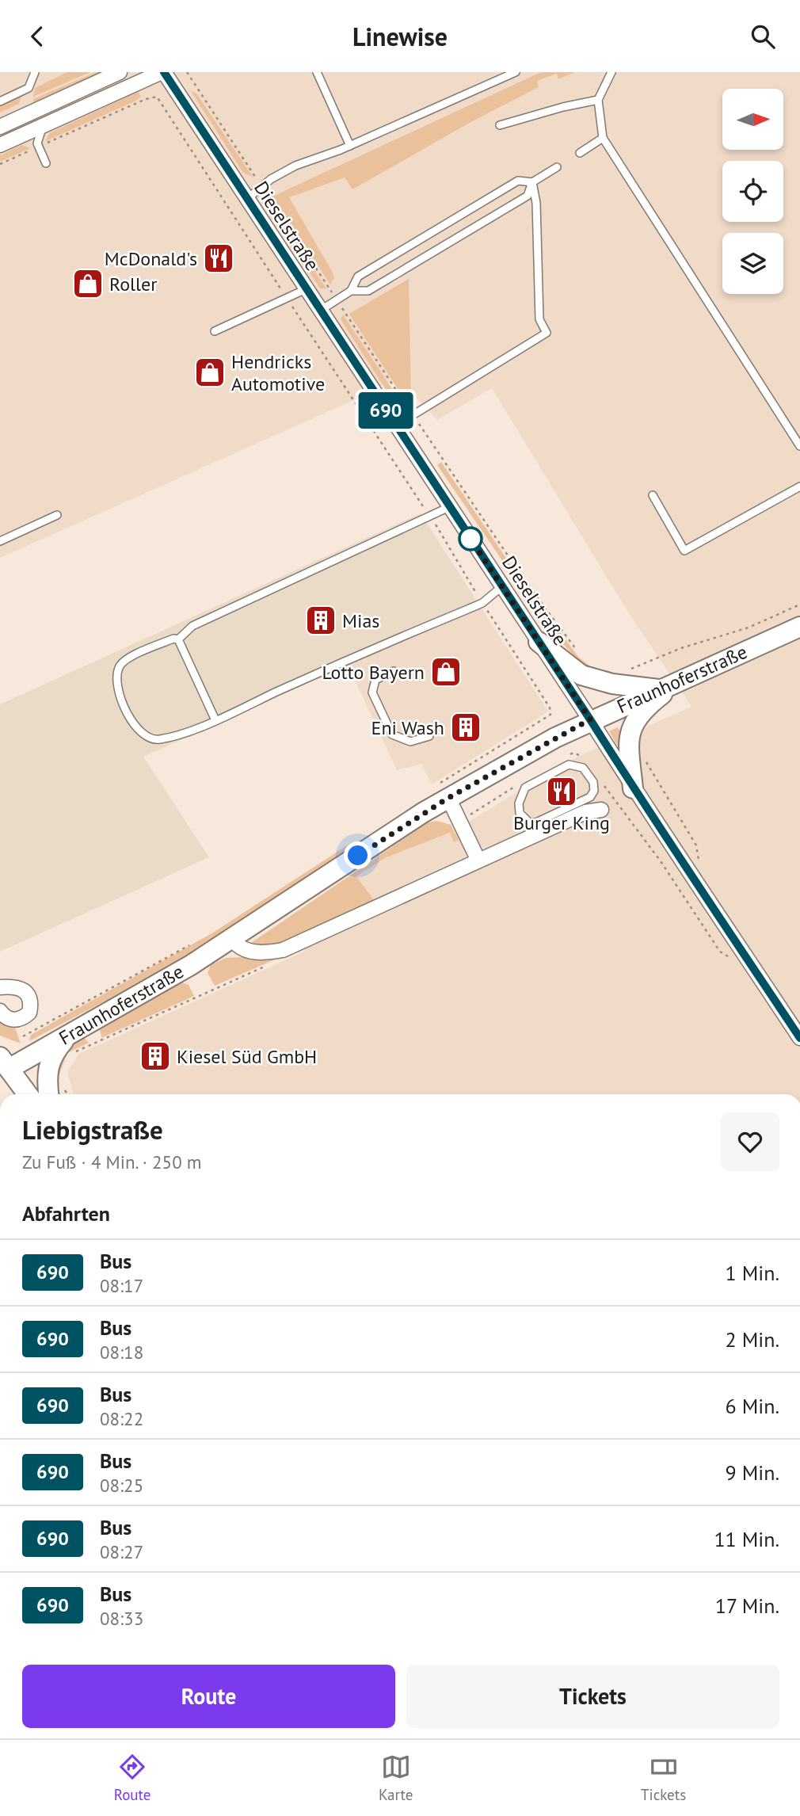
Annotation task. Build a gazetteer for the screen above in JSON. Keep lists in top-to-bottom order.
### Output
{
  "streets": {
    "main road": ["Fraunhoferstraße"],
    "street": ["Dieselstraße"]
  },
  "crossings": [
    ["Dieselstraße", "Fraunhoferstraße"]
  ],
  "places": {
    "restaurant": ["McDonald's", "Burger King"],
    "shop": ["Roller", "Hendricks Automotive", "Lotto Bayern"],
    "building": ["Mias", "Eni Wash", "Kiesel Süd GmbH"]
  },
  "lines": ["bus line 690"],
  "north": "right",
  "page": {
    "header": "Linewise",
    "on_map": "690",
    "heading": [
      ["Liebigstraße", "Zu Fuß · 4 Min. · 250 m"],
      "Abfahrten"
    ],
    "list": [
      {
        "mark": "690",
        "name": "Bus",
        "note": "08:17",
        "value": "1 Min."
      },
      {
        "mark": "690",
        "name": "Bus",
        "note": "08:18",
        "value": "2 Min."
      },
      {
        "mark": "690",
        "name": "Bus",
        "note": "08:22",
        "value": "6 Min."
      },
      {
        "mark": "690",
        "name": "Bus",
        "note": "08:25",
        "value": "9 Min."
      },
      {
        "mark": "690",
        "name": "Bus",
        "note": "08:27",
        "value": "11 Min."
      },
      {
        "mark": "690",
        "name": "Bus",
        "note": "08:33",
        "value": "17 Min."
      }
    ],
    "buttons": ["Route", "Tickets"],
    "tabs": ["Route", "Karte", "Tickets"]
  }
}
